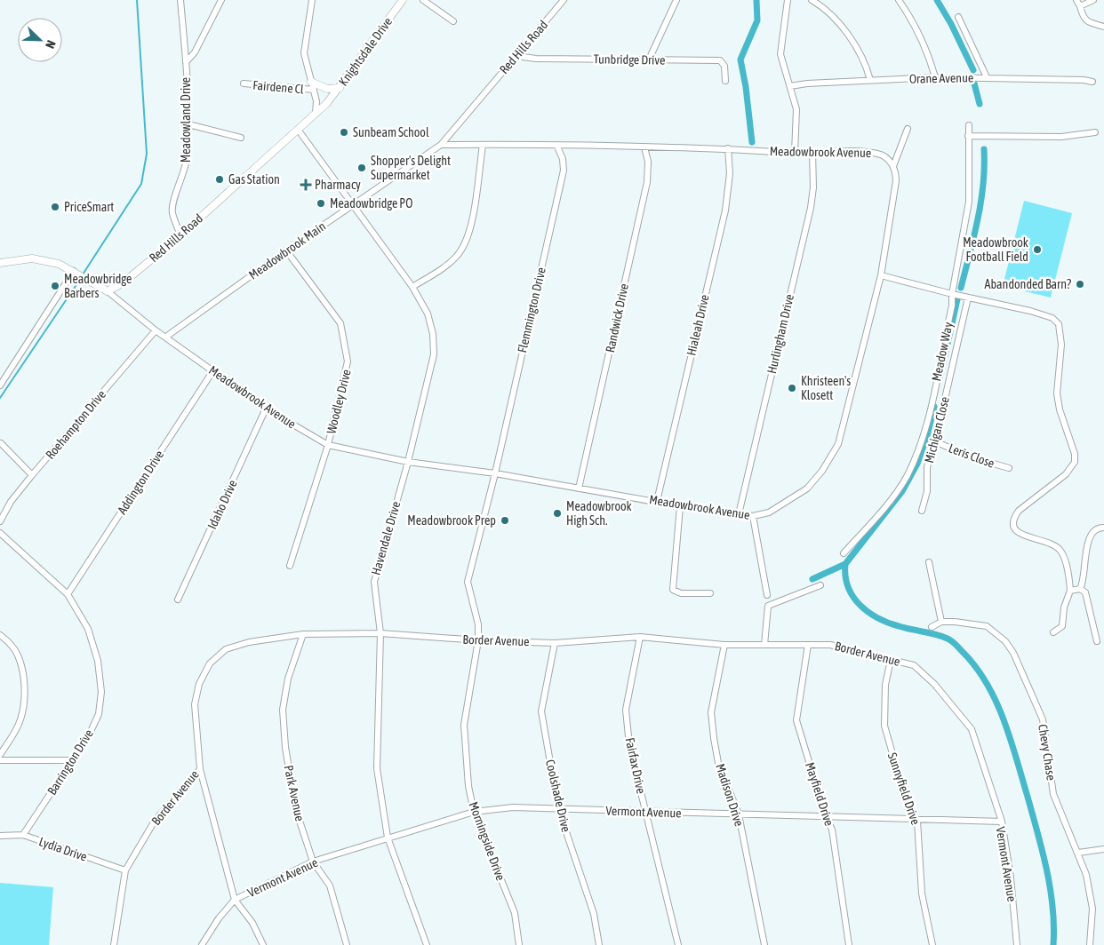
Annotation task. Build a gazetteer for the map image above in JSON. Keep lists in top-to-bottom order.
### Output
{
  "streets": {
    "main road": ["Red Hills Road", "Knightsdale Drive"],
    "street": [
      "Tunbridge Drive",
      "Orane Avenue",
      "Fairdene Cl",
      "Meadowland Drive",
      "Meadowbrook Avenue",
      "Meadowbrook Main",
      "Flemmington Drive",
      "Randwick Drive",
      "Hialeah Drive",
      "Hurlingham Drive",
      "Meadow Way",
      "Woodley Drive",
      "Roehampton Drive",
      "Michigan Close",
      "Leris Close",
      "Addington Drive",
      "Idaho Drive",
      "Havendale Drive",
      "Border Avenue",
      "Chevy Chase",
      "Barrington Drive",
      "Fairfax Drive",
      "Sunnyfield Drive",
      "Park Avenue",
      "Mayfield Drive",
      "Madison Drive",
      "Coolshade Drive",
      "Vermont Avenue",
      "Morningside Drive",
      "Lydia Drive"
    ]
  },
  "crossings": [
    ["Red Hills Road", "Knightsdale Drive"],
    ["Red Hills Road", "Tunbridge Drive"],
    ["Red Hills Road", "Meadowland Drive"],
    ["Red Hills Road", "Meadowbrook Avenue"],
    ["Red Hills Road", "Meadowbrook Main"],
    ["Red Hills Road", "Havendale Drive"],
    ["Meadowbrook Avenue", "Meadowbrook Main"],
    ["Meadowbrook Avenue", "Flemmington Drive"],
    ["Meadowbrook Avenue", "Randwick Drive"],
    ["Meadowbrook Avenue", "Hialeah Drive"],
    ["Meadowbrook Avenue", "Hurlingham Drive"],
    ["Meadowbrook Avenue", "Woodley Drive"],
    ["Meadowbrook Avenue", "Roehampton Drive"],
    ["Meadowbrook Avenue", "Addington Drive"],
    ["Meadowbrook Avenue", "Idaho Drive"],
    ["Meadowbrook Avenue", "Havendale Drive"],
    ["Meadowbrook Avenue", "Morningside Drive"],
    ["Meadowbrook Main", "Woodley Drive"],
    ["Meadowbrook Main", "Havendale Drive"],
    ["Flemmington Drive", "Morningside Drive"],
    ["Michigan Close", "Leris Close"],
    ["Addington Drive", "Barrington Drive"],
    ["Havendale Drive", "Border Avenue"],
    ["Havendale Drive", "Vermont Avenue"],
    ["Border Avenue", "Fairfax Drive"],
    ["Border Avenue", "Sunnyfield Drive"],
    ["Border Avenue", "Park Avenue"],
    ["Border Avenue", "Mayfield Drive"],
    ["Border Avenue", "Madison Drive"],
    ["Border Avenue", "Coolshade Drive"],
    ["Border Avenue", "Vermont Avenue"],
    ["Border Avenue", "Morningside Drive"],
    ["Border Avenue", "Lydia Drive"],
    ["Barrington Drive", "Lydia Drive"],
    ["Fairfax Drive", "Vermont Avenue"],
    ["Sunnyfield Drive", "Vermont Avenue"],
    ["Park Avenue", "Vermont Avenue"],
    ["Mayfield Drive", "Vermont Avenue"],
    ["Madison Drive", "Vermont Avenue"],
    ["Coolshade Drive", "Vermont Avenue"],
    ["Vermont Avenue", "Morningside Drive"]
  ],
  "places": {
    "other": [
      "Sunbeam School",
      "Shopper's Delight Supermarket",
      "Gas Station",
      "Meadowbridge PO",
      "PriceSmart",
      "Meadowbrook Football Field",
      "Abandonded Barn?",
      "Meadowbridge Barbers",
      "Khristeen's Klosett",
      "Meadowbrook High Sch.",
      "Meadowbrook Prep"
    ],
    "health": ["Pharmacy"]
  },
  "north": "bottom right"
}
